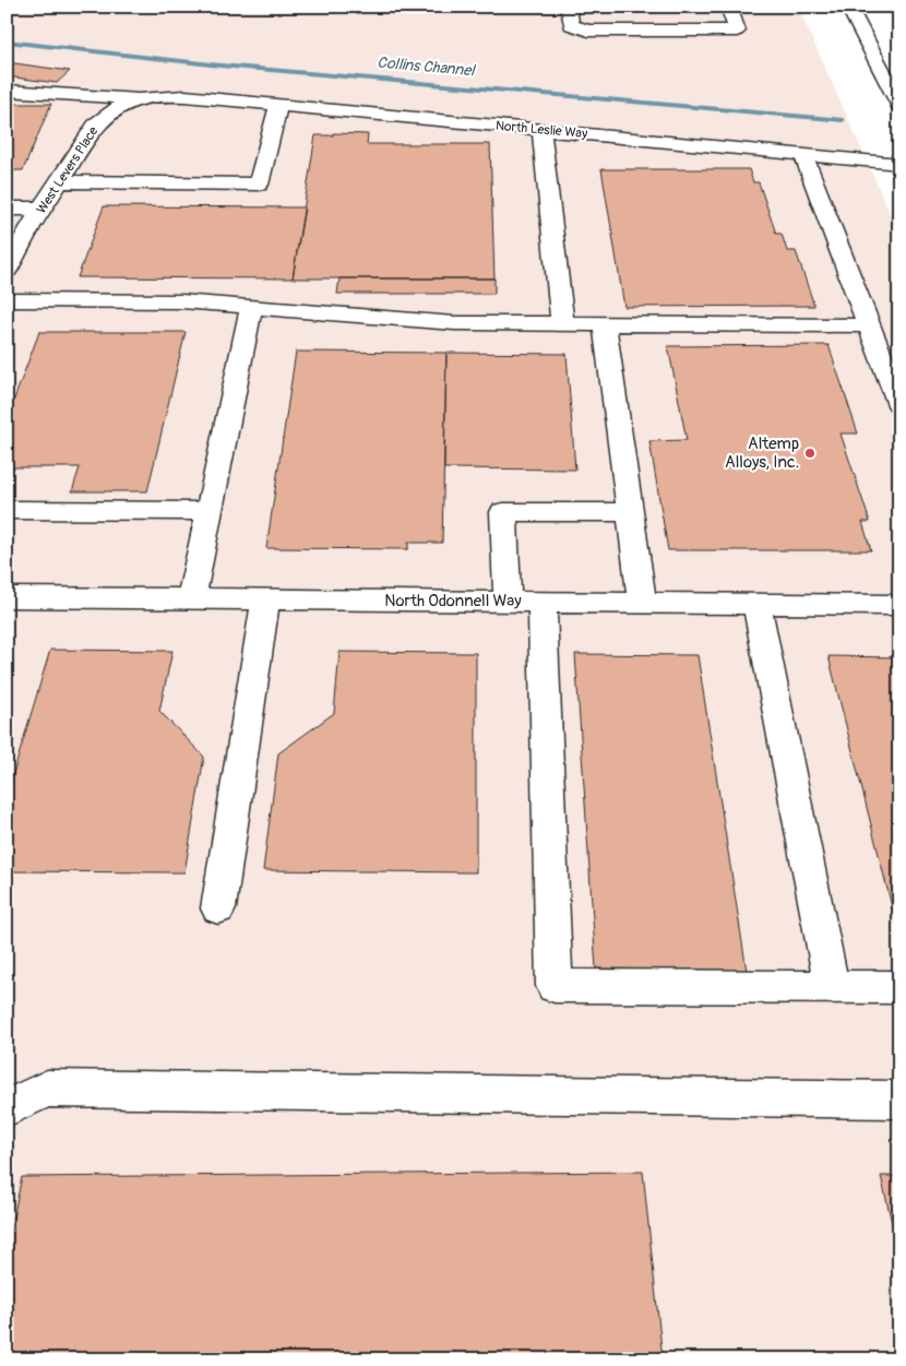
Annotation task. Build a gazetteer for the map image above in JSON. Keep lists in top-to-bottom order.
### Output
{
  "streets": {
    "street": ["North Leslie Way", "West Levers Place", "North Odonnell Way"]
  },
  "crossings": [
    ["North Leslie Way", "West Levers Place"]
  ],
  "water": ["Collins Channel"],
  "places": ["Altemp Alloys, Inc."]
}
